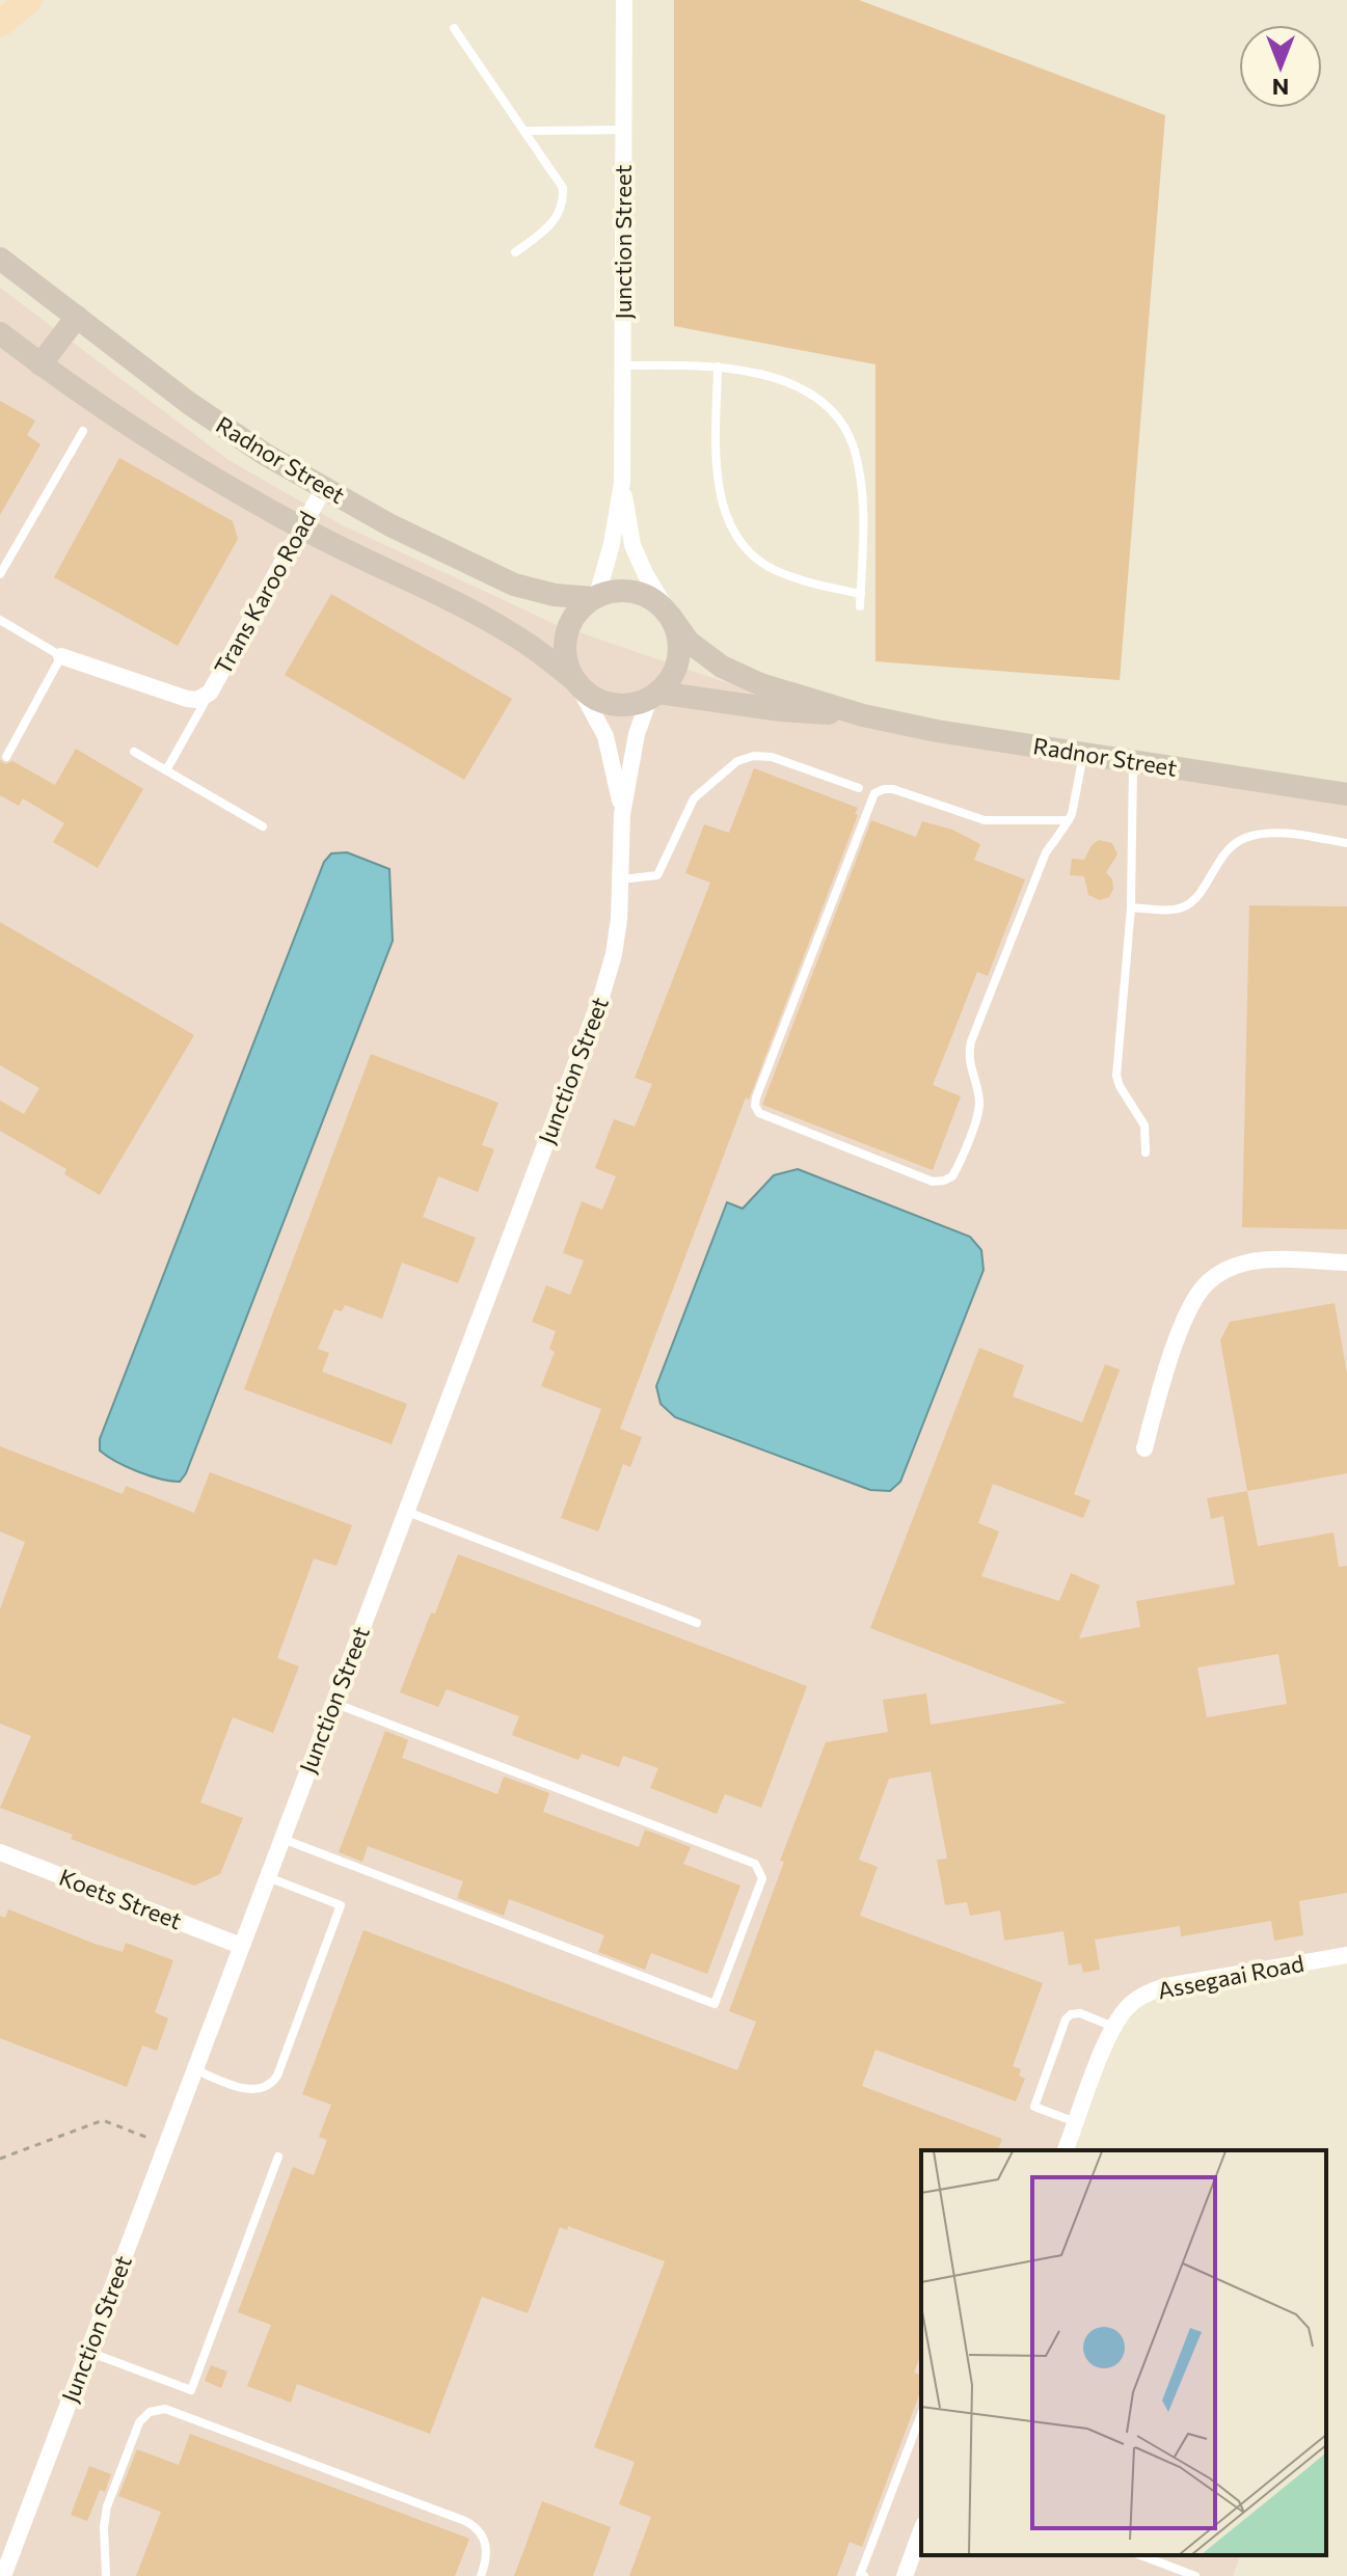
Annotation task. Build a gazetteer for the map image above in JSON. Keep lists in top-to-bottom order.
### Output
{
  "streets": {
    "street": [
      "Junction Street",
      "Radnor Street",
      "Trans Karoo Road",
      "Koets Street",
      "Assegaai Road"
    ]
  },
  "crossings": [
    ["Junction Street", "Radnor Street"],
    ["Junction Street", "Koets Street"],
    ["Radnor Street", "Trans Karoo Road"]
  ],
  "north": "bottom"
}
